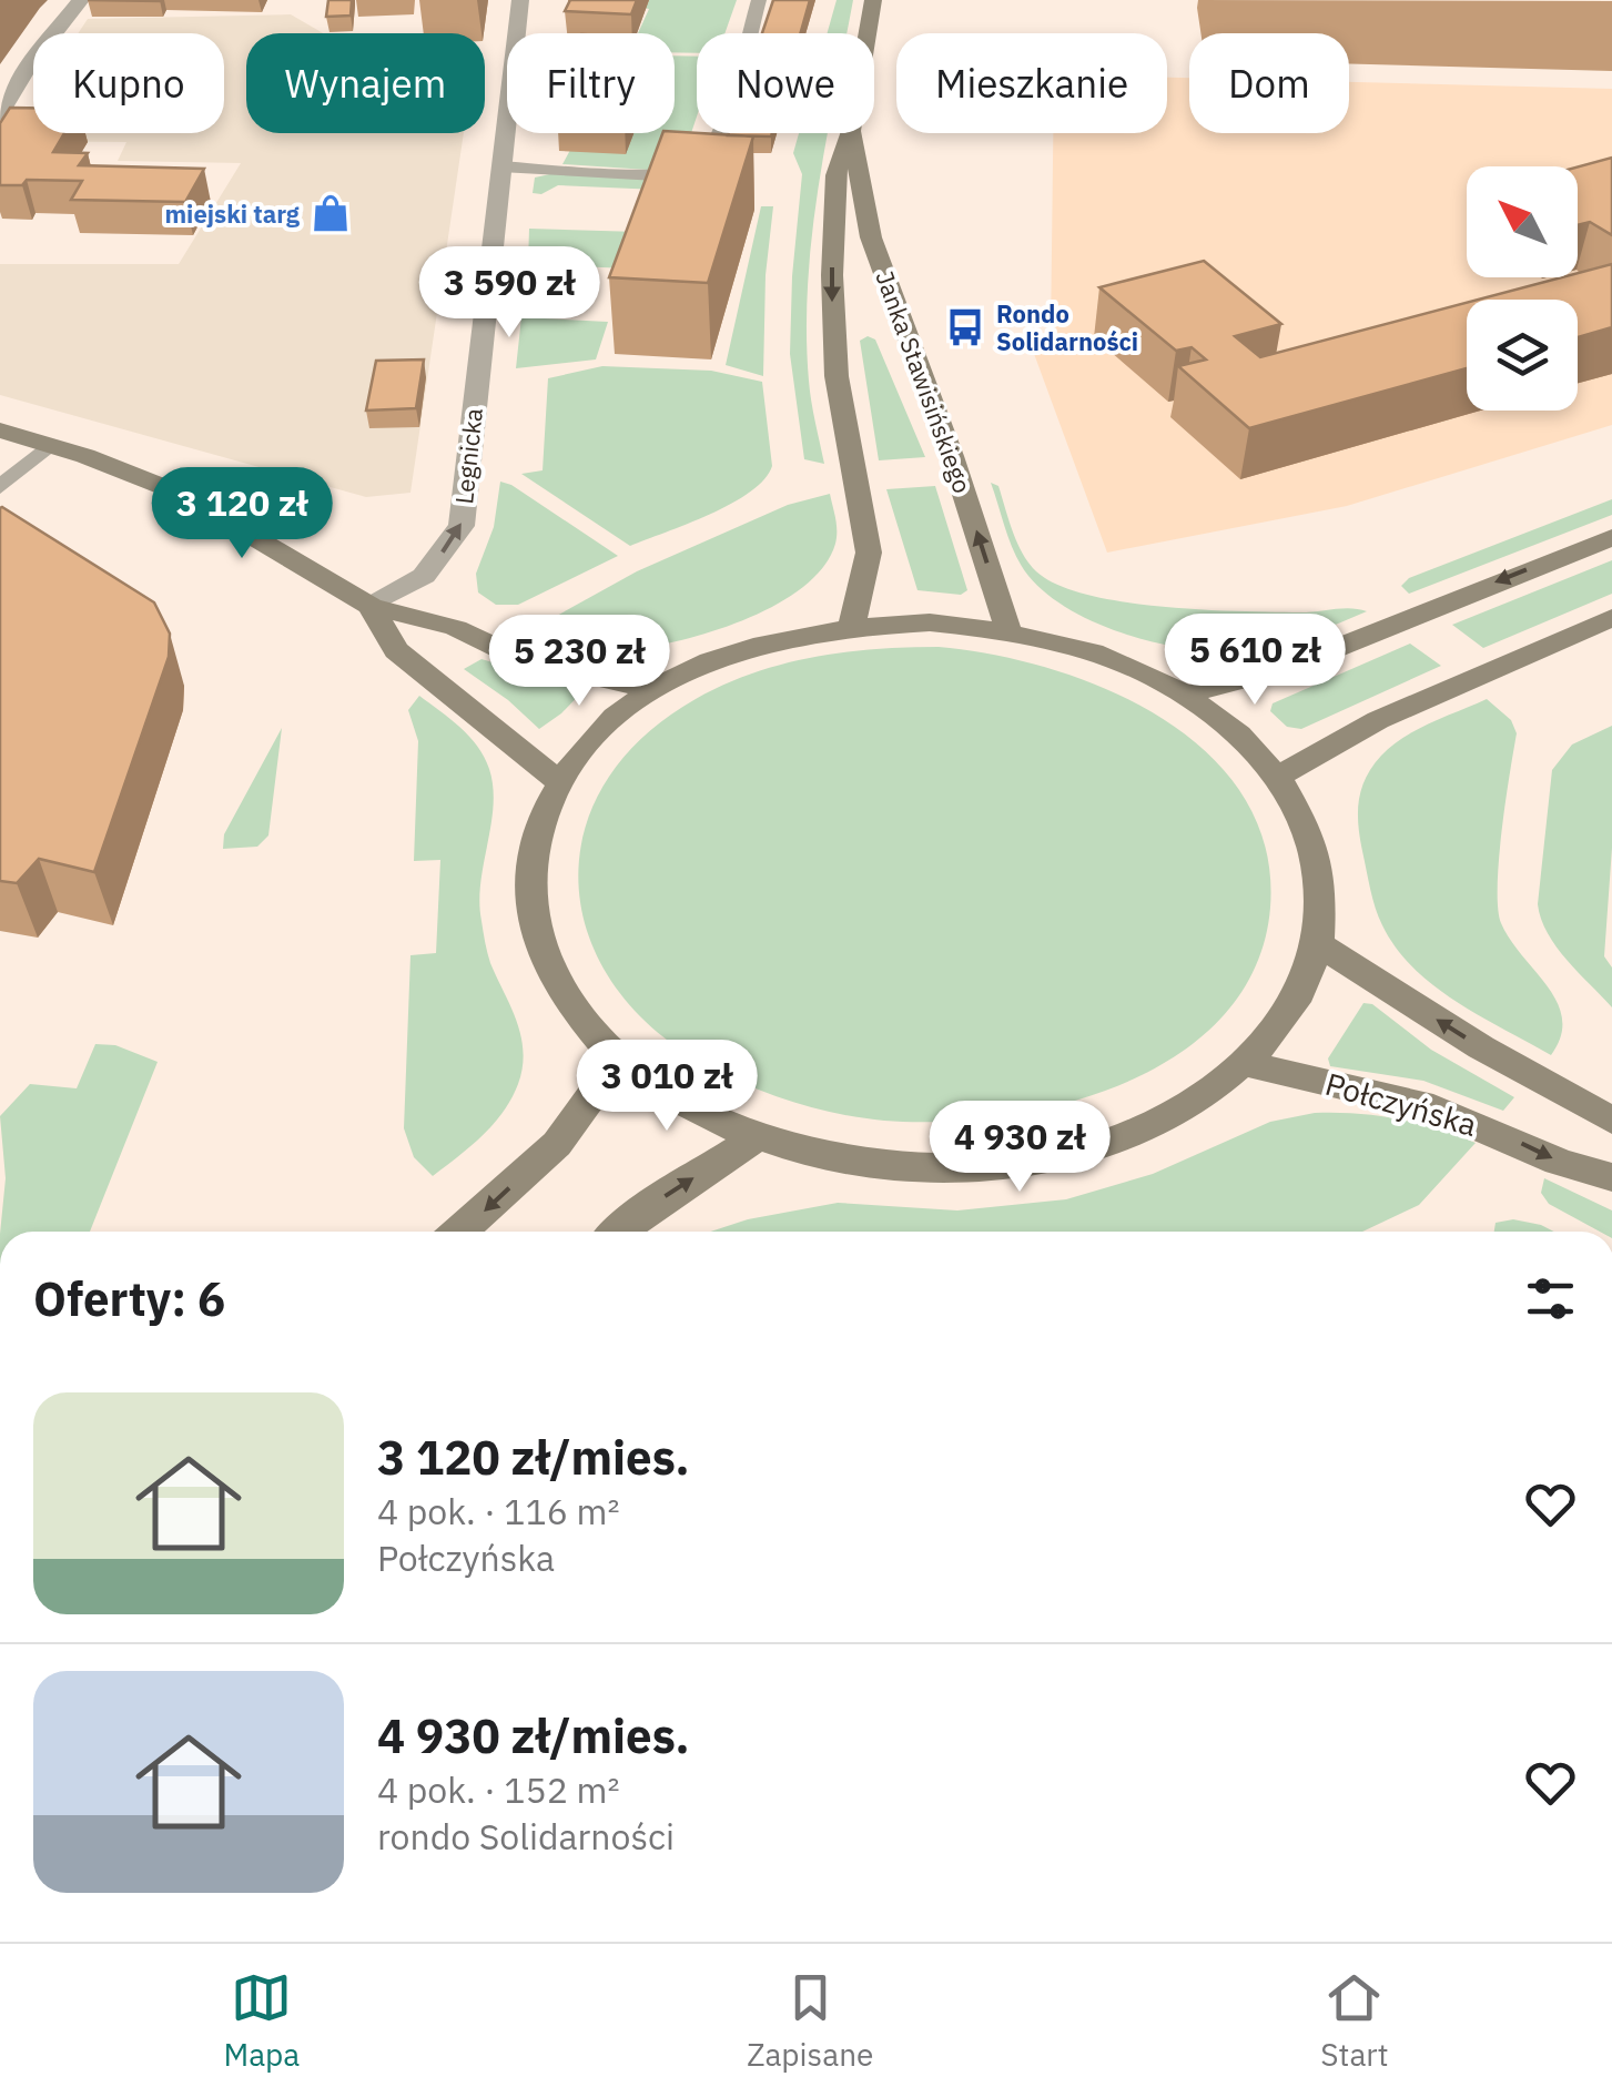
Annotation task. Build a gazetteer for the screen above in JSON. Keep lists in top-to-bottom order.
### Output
{
  "streets": {
    "street": ["Janka Stawisińskiego", "Legnicka", "Połczyńska"]
  },
  "one_way": ["Legnicka"],
  "places": {
    "shop": ["miejski targ"],
    "bus stop": ["Rondo Solidarności"]
  },
  "north": "top left",
  "page": {
    "chip": [
      "Kupno",
      "Wynajem",
      "Filtry",
      "Nowe",
      "Mieszkanie",
      "Dom"
    ],
    "price": [
      "3 590 zł",
      "3 120 zł",
      "5 610 zł",
      "5 230 zł",
      "3 010 zł",
      "4 930 zł"
    ],
    "heading": "Oferty: 6",
    "list": [
      {
        "name": "3 120 zł/mies.",
        "note": "4 pok. · 116 m² · Połczyńska"
      },
      {
        "name": "4 930 zł/mies.",
        "note": "4 pok. · 152 m² · rondo Solidarności"
      }
    ],
    "tabs": ["Mapa", "Zapisane", "Start"]
  }
}
